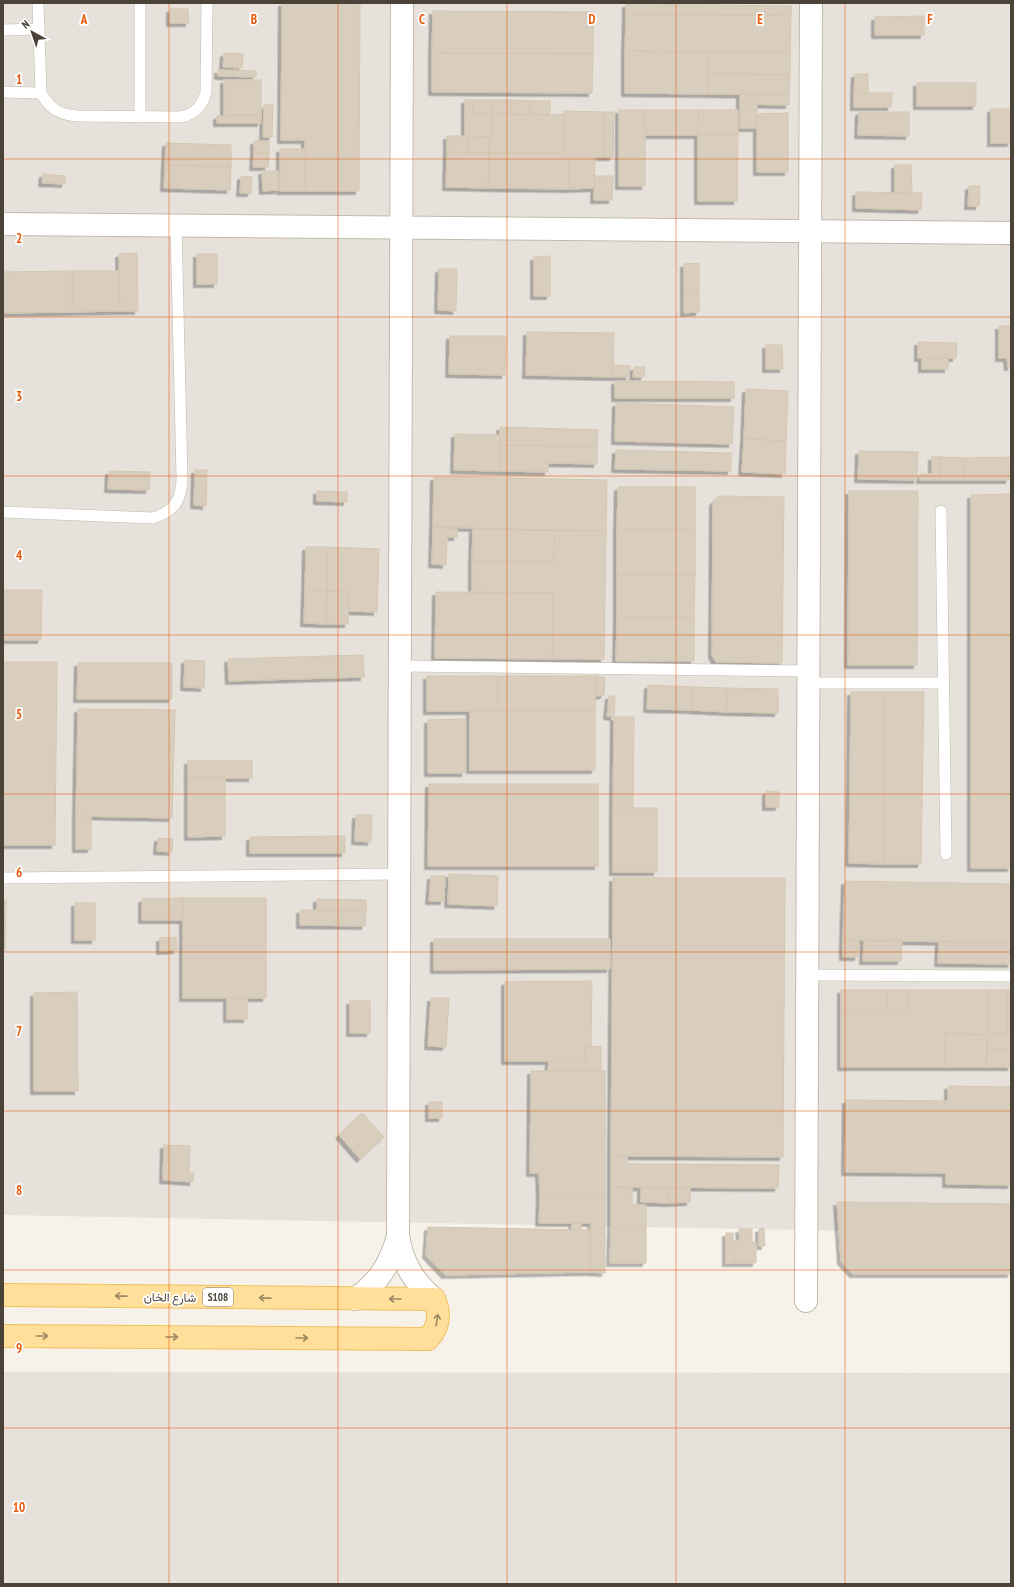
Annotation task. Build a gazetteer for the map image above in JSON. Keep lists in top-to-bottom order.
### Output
{
  "streets": {
    "main road": ["شارع الخان", "S108"]
  },
  "north": "top left",
  "grid": {
    "columns": [
      "A",
      "B",
      "C",
      "D",
      "E",
      "F"
    ],
    "rows": [
      "1",
      "2",
      "3",
      "4",
      "5",
      "6",
      "7",
      "8",
      "9",
      "10"
    ]
  }
}
